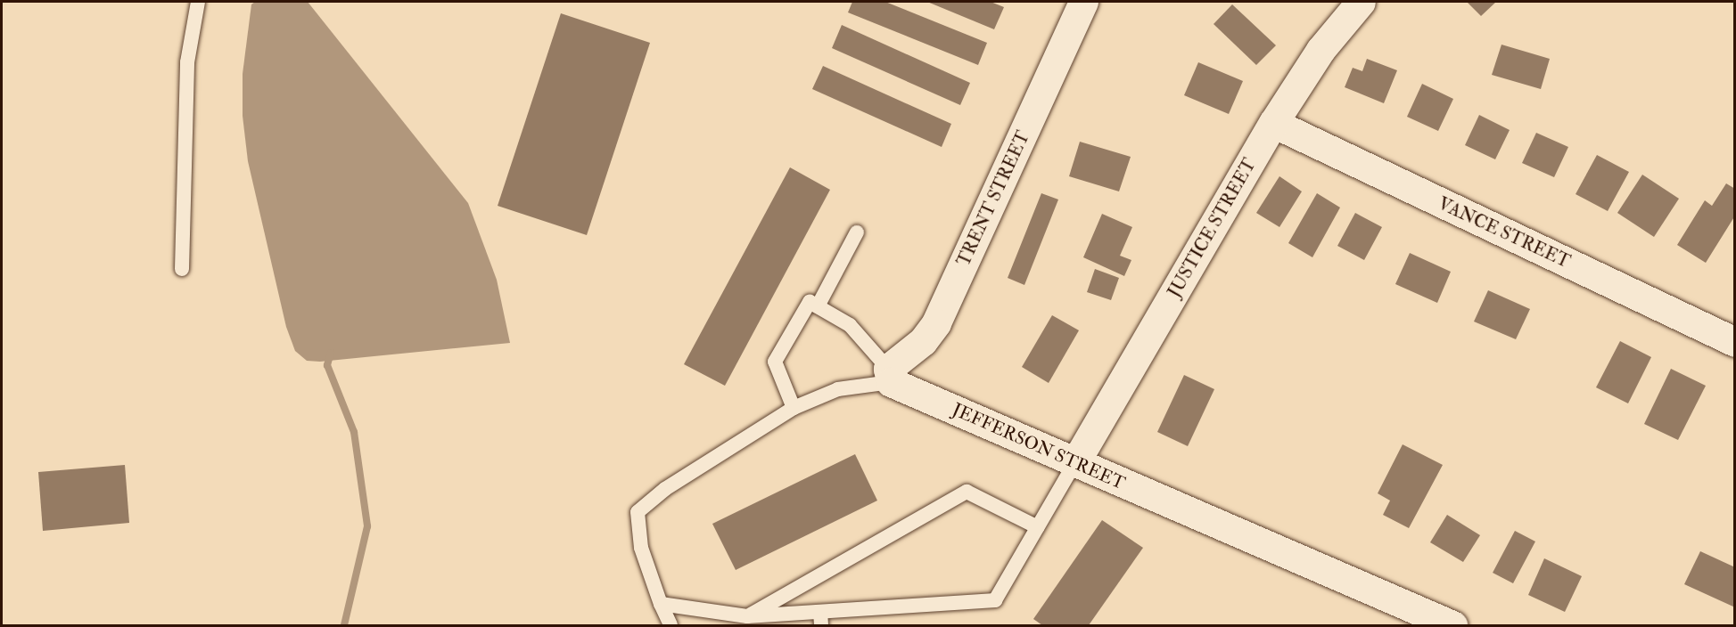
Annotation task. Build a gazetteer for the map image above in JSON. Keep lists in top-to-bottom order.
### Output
{
  "streets": {
    "street": [
      "TRENT STREET",
      "JUSTICE STREET",
      "VANCE STREET",
      "JEFFERSON STREET"
    ]
  },
  "crossings": [
    ["TRENT STREET", "JEFFERSON STREET"],
    ["JUSTICE STREET", "VANCE STREET"],
    ["JUSTICE STREET", "JEFFERSON STREET"]
  ]
}
